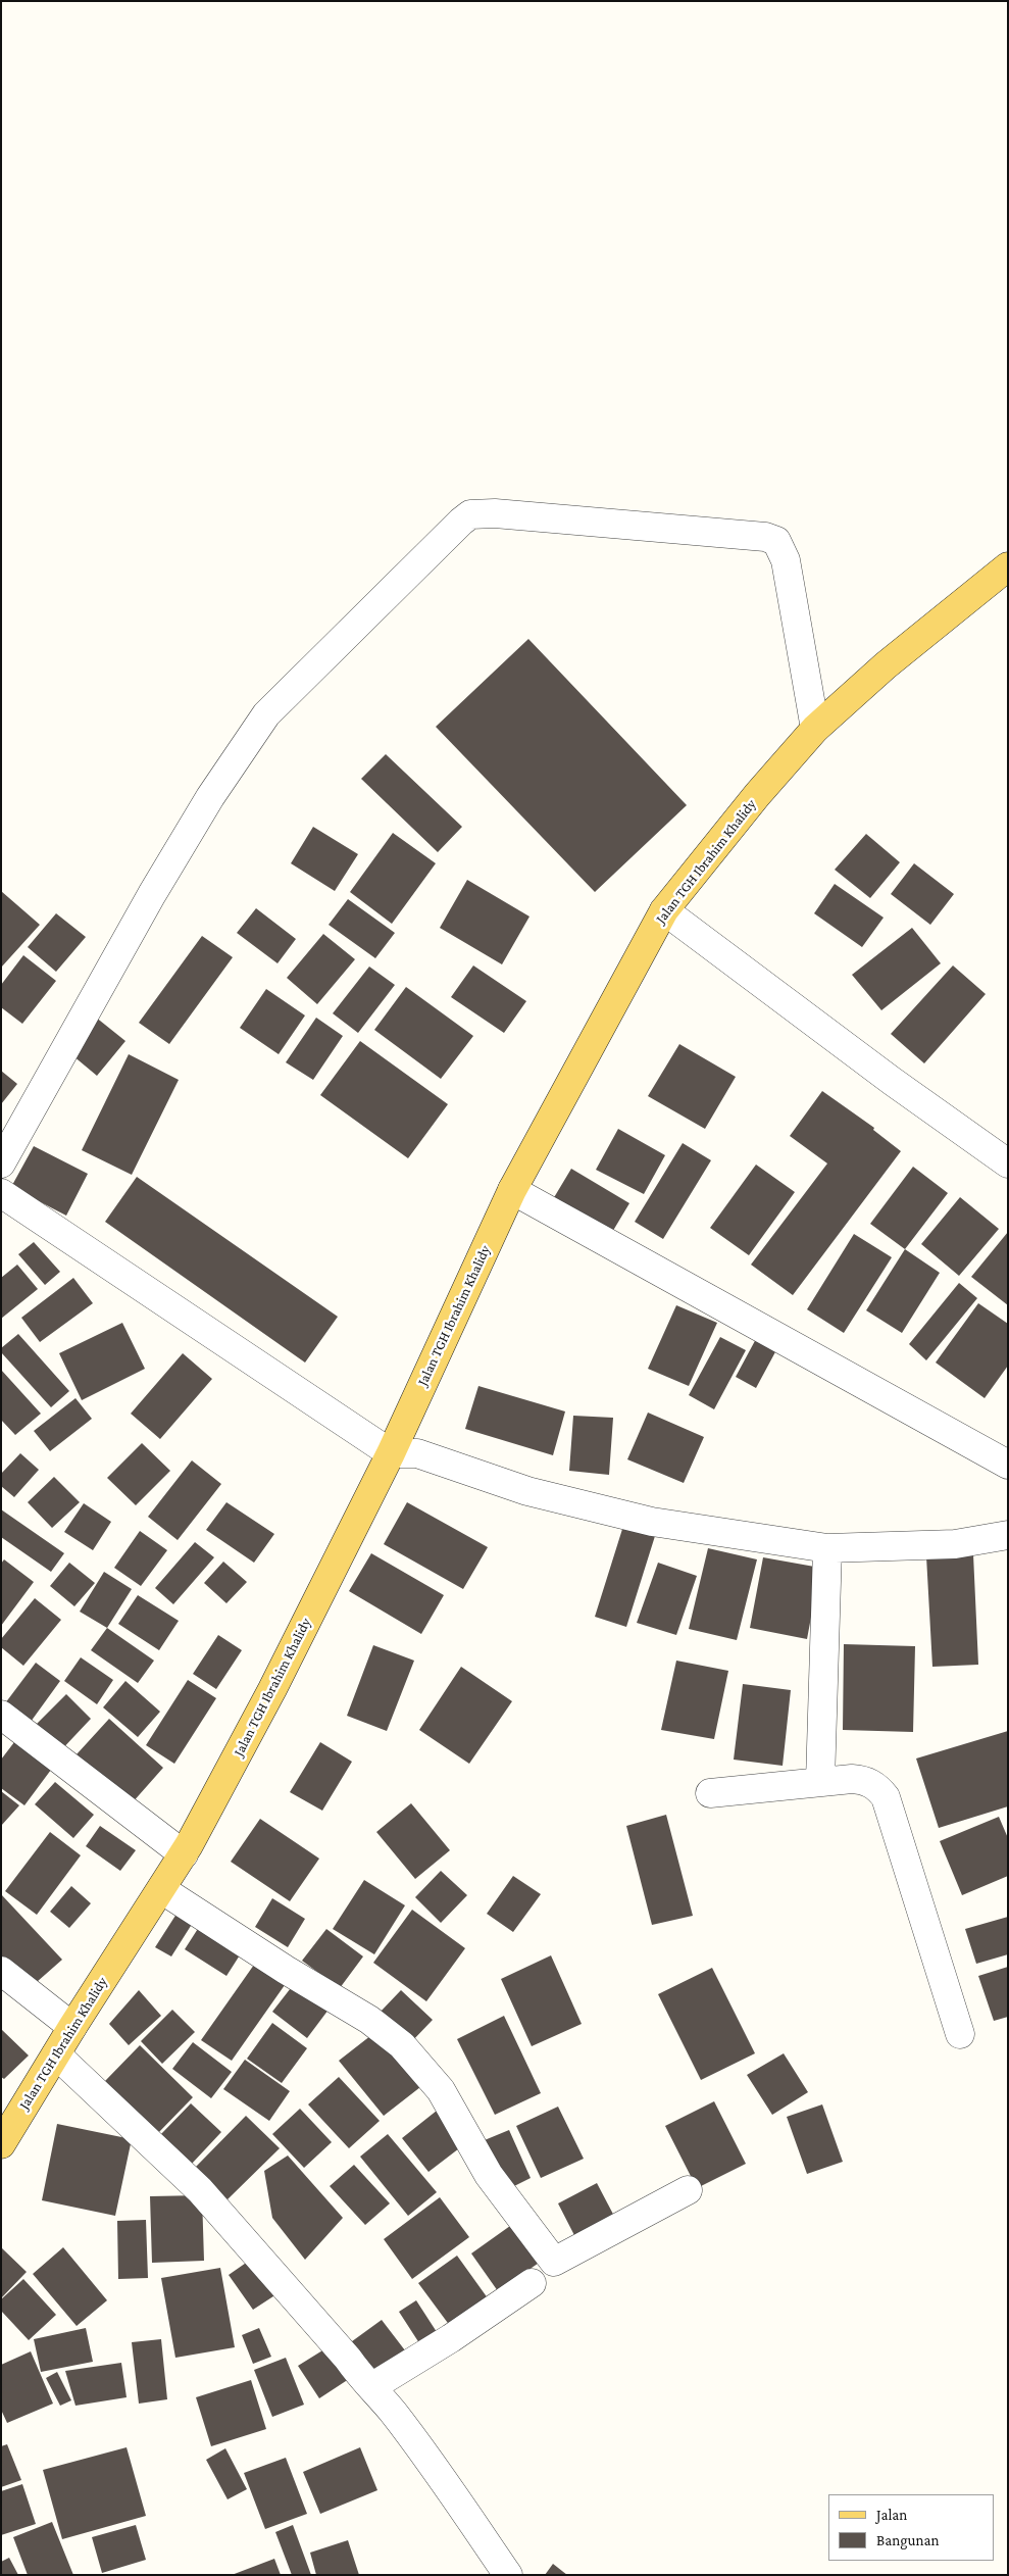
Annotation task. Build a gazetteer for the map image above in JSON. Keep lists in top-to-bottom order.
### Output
{
  "streets": {
    "main road": ["Jalan TGH Ibrahim Khalidy"]
  },
  "legend": ["Jalan", "Bangunan"]
}
